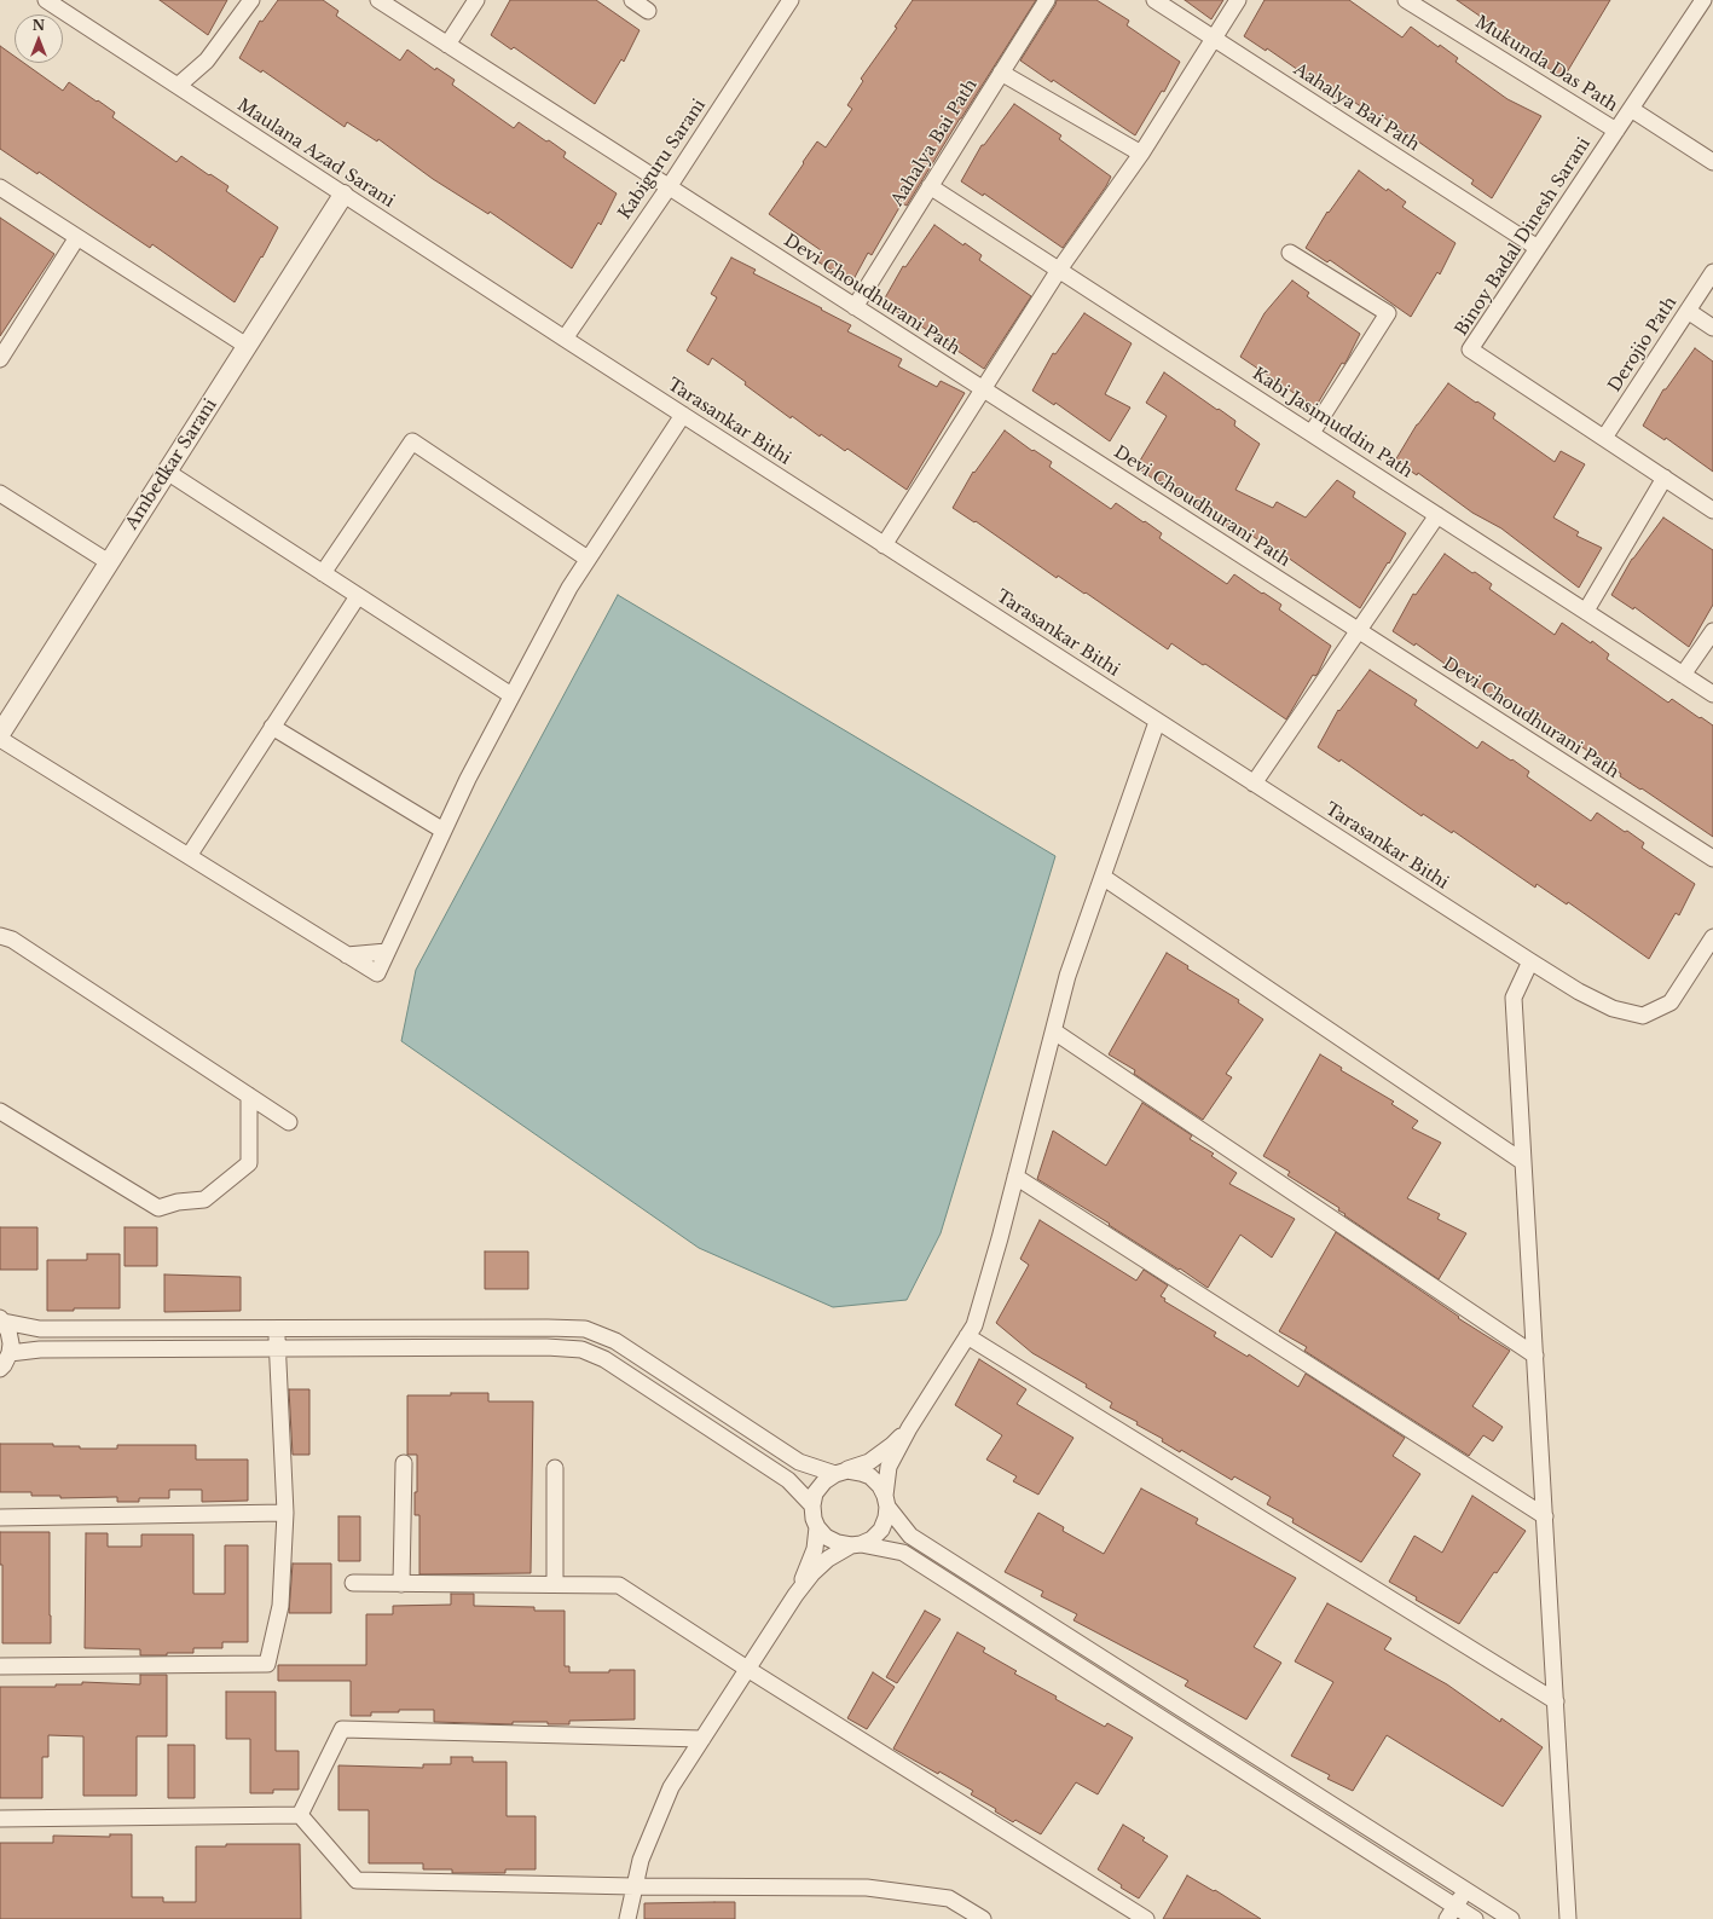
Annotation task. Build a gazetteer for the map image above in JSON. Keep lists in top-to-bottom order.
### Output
{
  "streets": {
    "street": [
      "Mukunda Das Path",
      "Aahalya Bai Path",
      "Maulana Azad Sarani",
      "Kabiguru Sarani",
      "Binoy Badal Dinesh Sarani",
      "Devi Choudhurani Path",
      "Derojio Path",
      "Tarasankar Bithi",
      "Kabi Jasimuddin Path",
      "Ambedkar Sarani"
    ]
  },
  "crossings": [
    ["Mukunda Das Path", "Binoy Badal Dinesh Sarani"],
    ["Aahalya Bai Path", "Binoy Badal Dinesh Sarani"],
    ["Aahalya Bai Path", "Devi Choudhurani Path"],
    ["Aahalya Bai Path", "Kabi Jasimuddin Path"],
    ["Maulana Azad Sarani", "Kabiguru Sarani"],
    ["Maulana Azad Sarani", "Tarasankar Bithi"],
    ["Maulana Azad Sarani", "Ambedkar Sarani"],
    ["Kabiguru Sarani", "Devi Choudhurani Path"],
    ["Kabiguru Sarani", "Tarasankar Bithi"],
    ["Binoy Badal Dinesh Sarani", "Derojio Path"]
  ],
  "north": "top"
}
